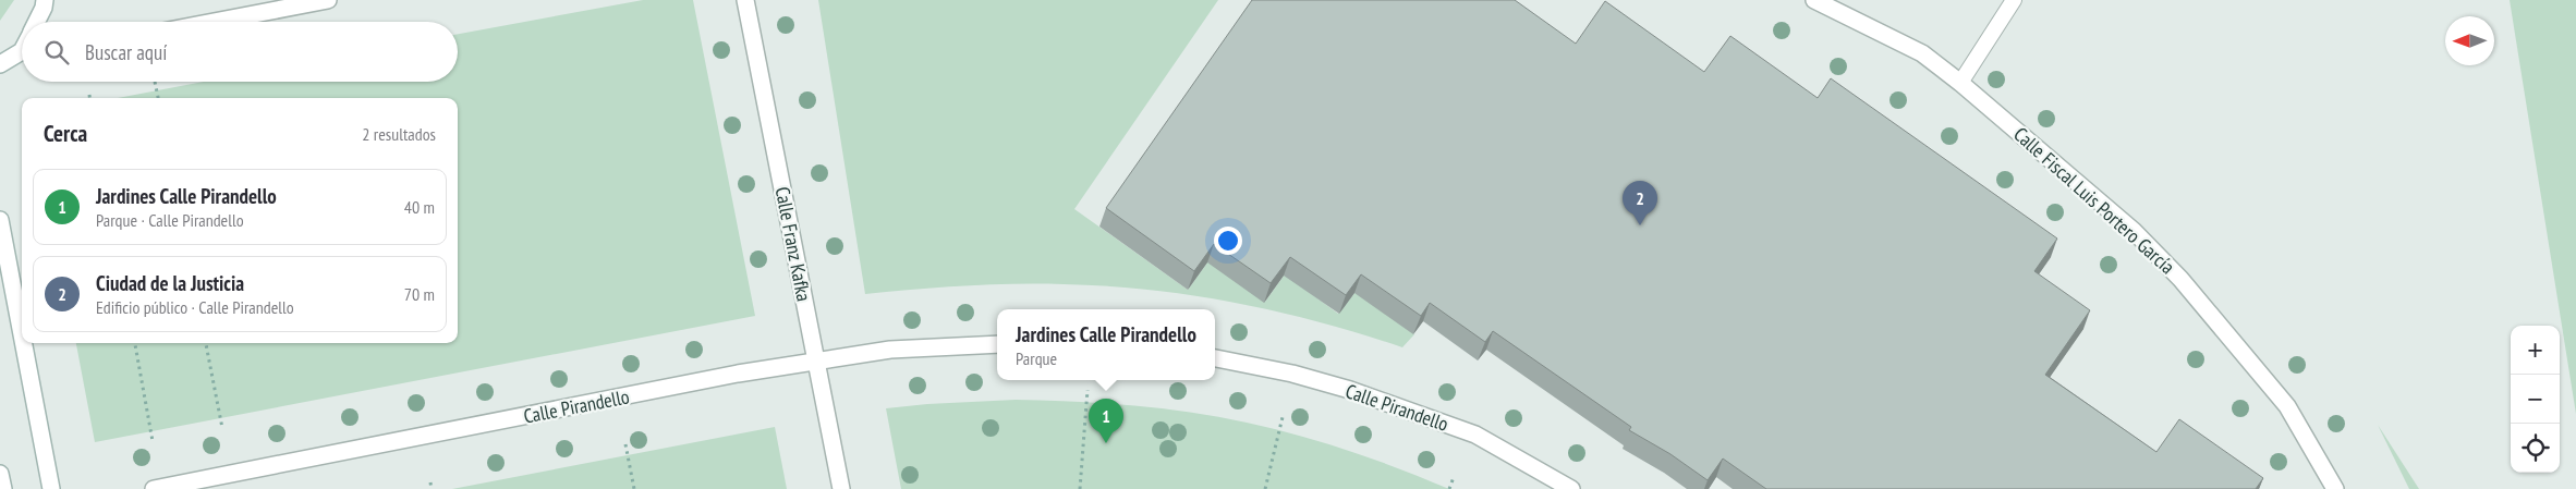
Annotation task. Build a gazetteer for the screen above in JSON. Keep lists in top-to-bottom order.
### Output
{
  "streets": {
    "street": ["Calle Fiscal Luis Portero García", "Calle Franz Kafka", "Calle Pirandello"]
  },
  "crossings": [
    ["Calle Franz Kafka", "Calle Pirandello"]
  ],
  "north": "left",
  "page": {
    "search": "Buscar aquí",
    "heading": ["Cerca", "2 resultados"],
    "list": [
      {
        "mark": "1",
        "name": "Jardines Calle Pirandello",
        "note": "Parque · Calle Pirandello",
        "value": "40 m"
      },
      {
        "mark": "2",
        "name": "Ciudad de la Justicia",
        "note": "Edificio público · Calle Pirandello",
        "value": "70 m"
      }
    ],
    "pins": ["2", "1"],
    "popup": ["Jardines Calle Pirandello", "Parque"],
    "map_buttons": ["+", "−"]
  }
}
